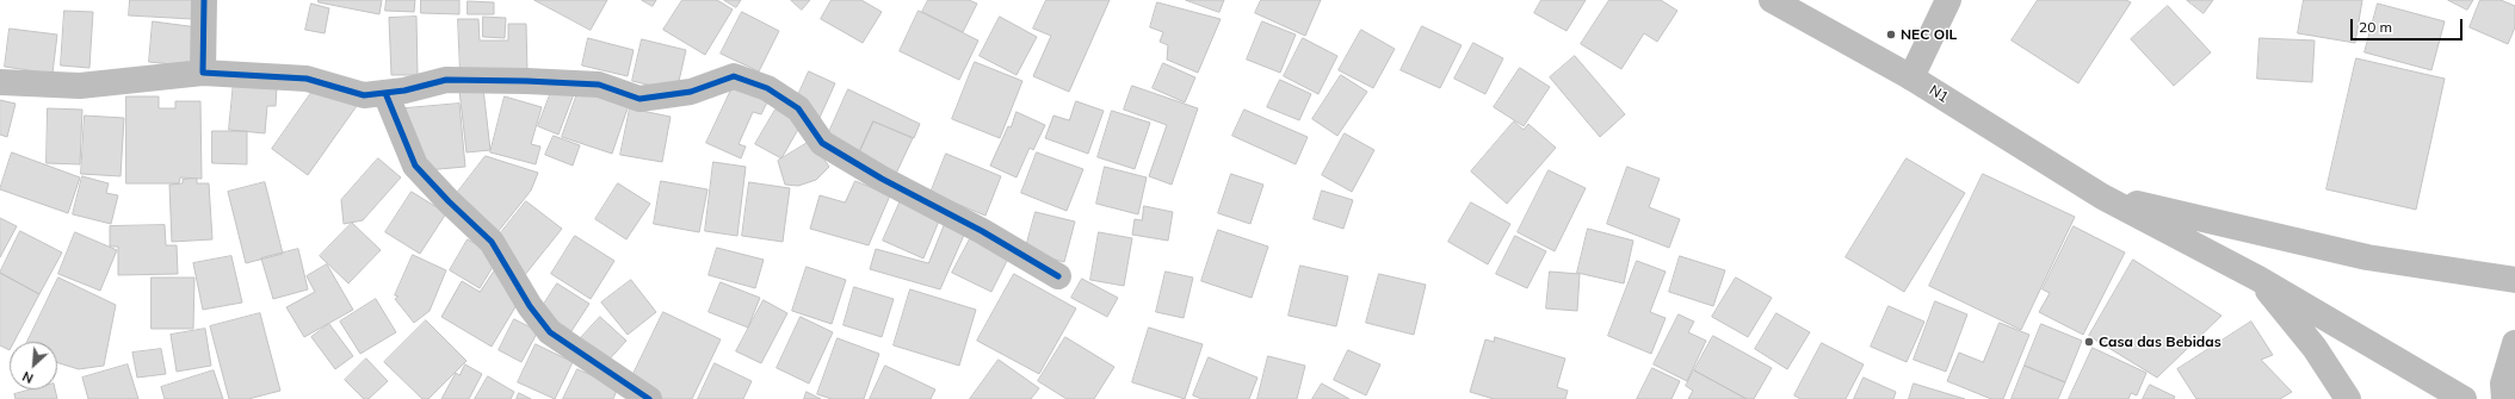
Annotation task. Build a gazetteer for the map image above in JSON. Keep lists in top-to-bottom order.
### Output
{
  "streets": {
    "main road": ["N1"]
  },
  "places": ["NEC OIL", "Casa das Bebidas"],
  "scale_bar": "20 m",
  "north": "bottom left"
}
